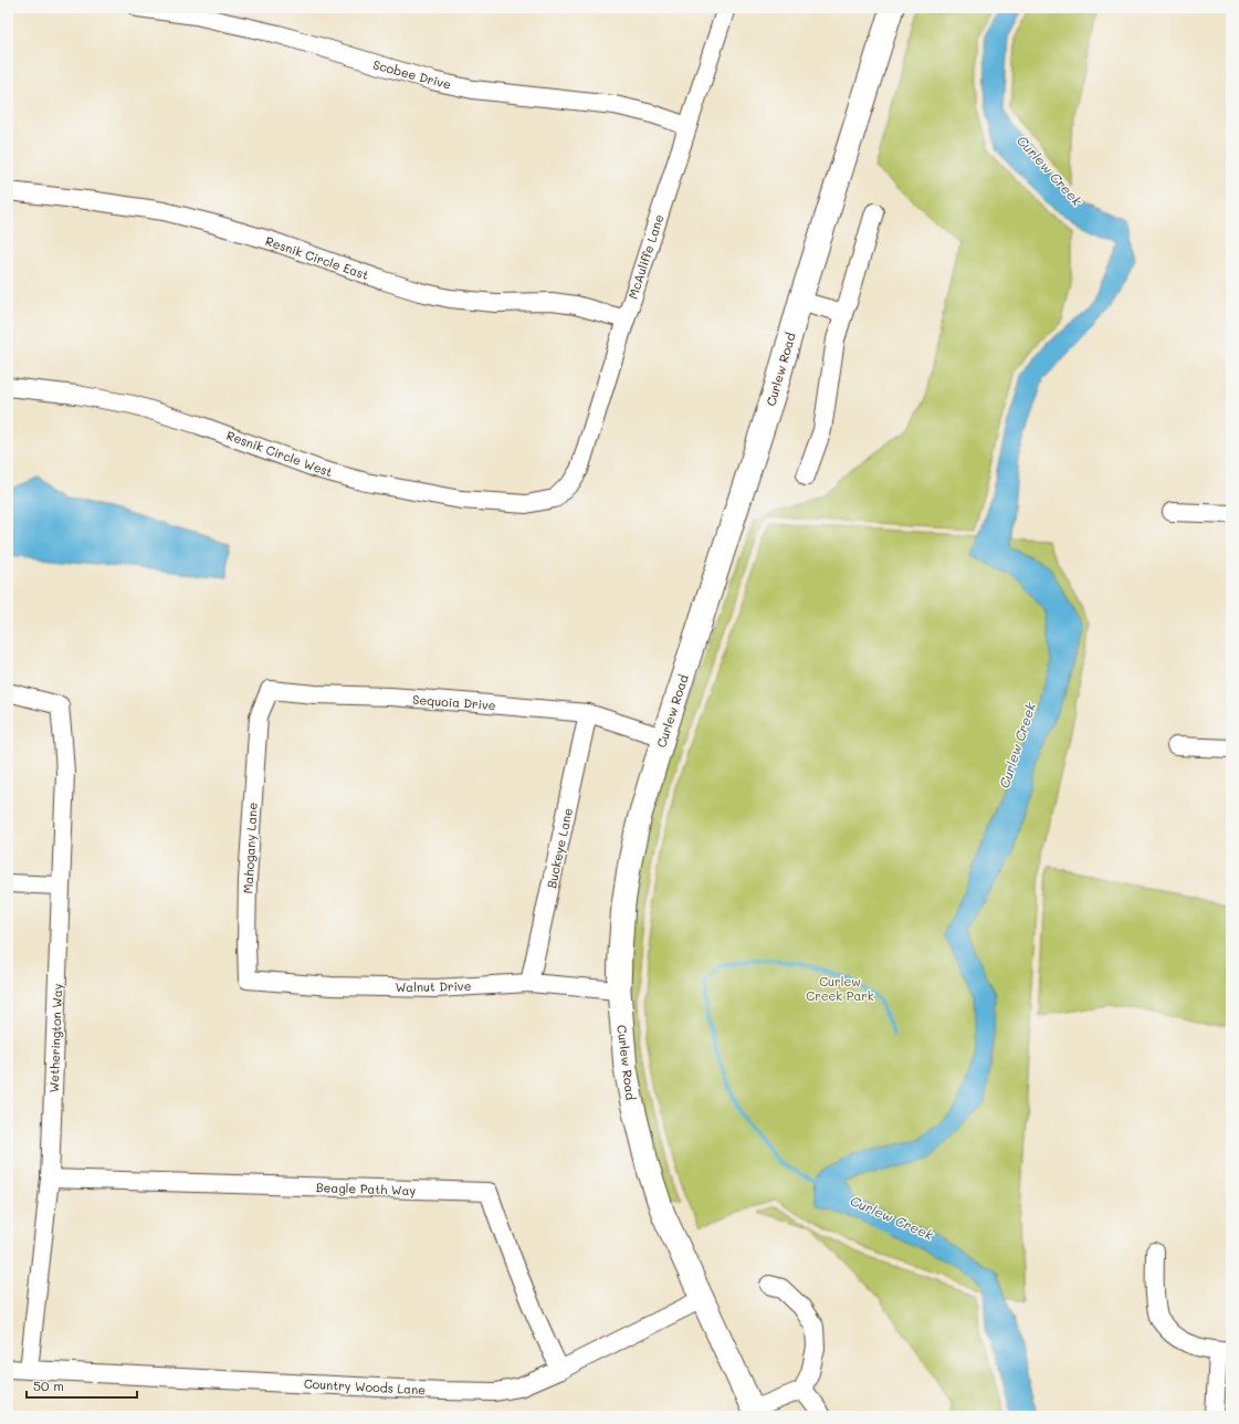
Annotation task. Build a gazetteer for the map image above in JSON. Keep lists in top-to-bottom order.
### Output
{
  "streets": {
    "main road": ["Curlew Road"],
    "street": [
      "Scobee Drive",
      "McAuliffe Lane",
      "Resnik Circle East",
      "Resnik Circle West",
      "Sequoia Drive",
      "Mahogany Lane",
      "Buckeye Lane",
      "Walnut Drive",
      "Wetherington Way",
      "Beagle Path Way",
      "Country Woods Lane"
    ]
  },
  "crossings": [
    ["Scobee Drive", "McAuliffe Lane"],
    ["McAuliffe Lane", "Resnik Circle East"],
    ["McAuliffe Lane", "Resnik Circle West"],
    ["Curlew Road", "Sequoia Drive"],
    ["Curlew Road", "Walnut Drive"],
    ["Curlew Road", "Country Woods Lane"],
    ["Sequoia Drive", "Mahogany Lane"],
    ["Sequoia Drive", "Buckeye Lane"],
    ["Mahogany Lane", "Walnut Drive"],
    ["Buckeye Lane", "Walnut Drive"],
    ["Wetherington Way", "Beagle Path Way"],
    ["Wetherington Way", "Country Woods Lane"],
    ["Beagle Path Way", "Country Woods Lane"]
  ],
  "water": ["Curlew Creek"],
  "parks": ["Curlew Creek Park"],
  "scale_bar": "50 m"
}
